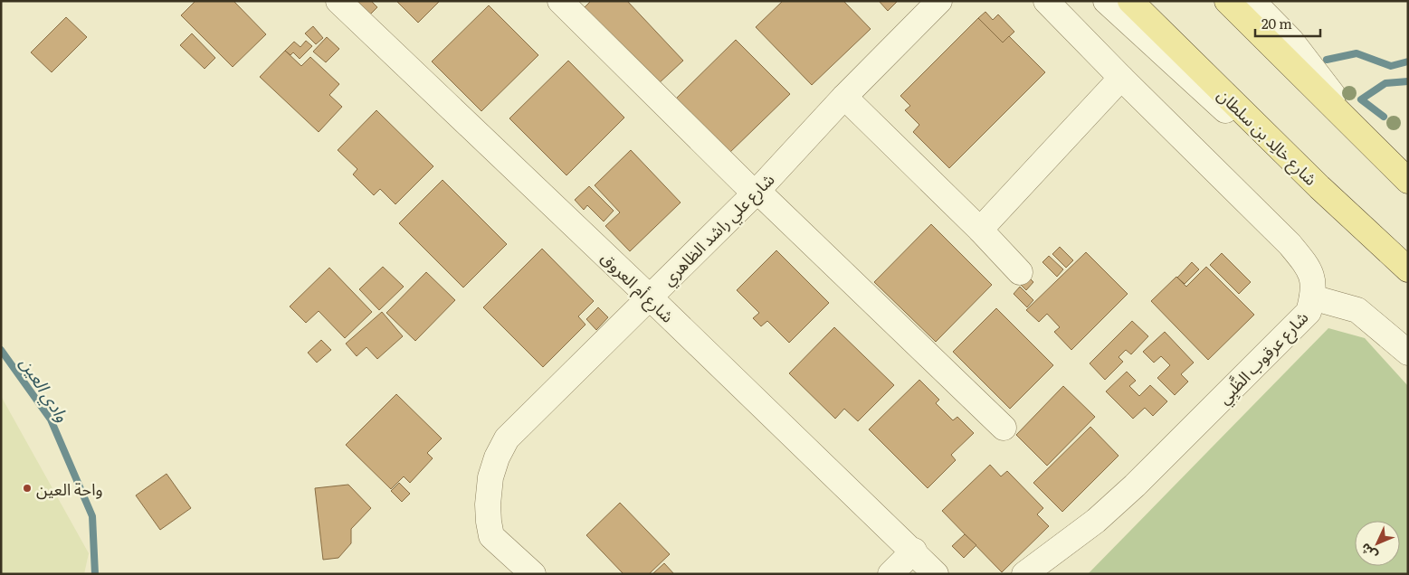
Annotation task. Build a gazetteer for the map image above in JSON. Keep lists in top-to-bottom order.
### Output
{
  "streets": {
    "main road": ["شارع خالِد بن سلطان"],
    "street": ["شارع علي راشد الظاهري", "شارع أم العروق", "شارع عرقوب الظَّبِي"]
  },
  "crossings": [
    ["شارع علي راشد الظاهري", "شارع أم العروق"]
  ],
  "water": ["وادي العين"],
  "places": ["واحة العين"],
  "scale_bar": "20 m",
  "north": "bottom left"
}
